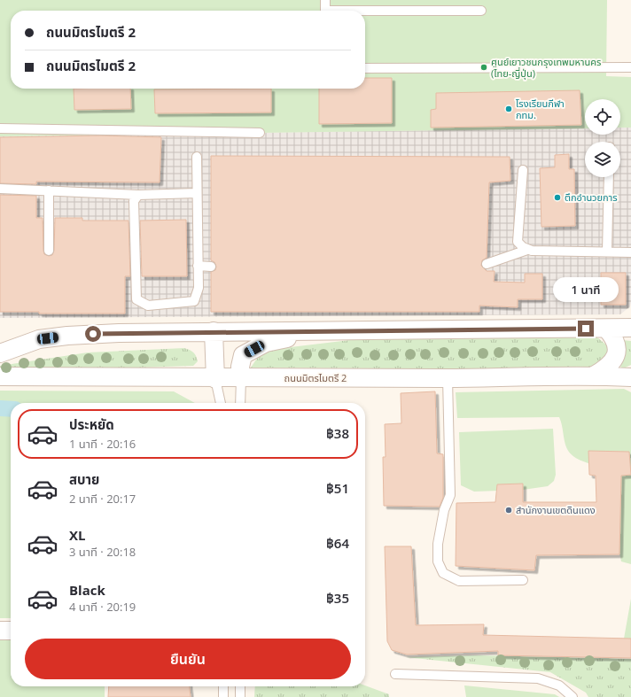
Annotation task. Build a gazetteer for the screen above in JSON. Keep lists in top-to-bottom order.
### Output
{
  "streets": {
    "street": ["ถนนมิตรไมตรี 2"]
  },
  "places": [
    "ศูนย์เยาวชนกรุงเทพมหานคร (ไทย-ญี่ปุ่น)",
    "โรงเรียนกีฬา กทม.",
    "ตึกอำนวยการ",
    "สำนักงานเขตดินแดง"
  ],
  "page": {
    "banner": ["ถนนมิตรไมตรี 2", "ถนนมิตรไมตรี 2"],
    "bubble": "1 นาที",
    "list": [
      {
        "name": "ประหยัด",
        "note": "1 นาที · 20:16",
        "value": "฿38"
      },
      {
        "name": "สบาย",
        "note": "2 นาที · 20:17",
        "value": "฿51"
      },
      {
        "name": "XL",
        "note": "3 นาที · 20:18",
        "value": "฿64"
      },
      {
        "name": "Black",
        "note": "4 นาที · 20:19",
        "value": "฿35"
      }
    ],
    "buttons": "ยืนยัน"
  }
}
